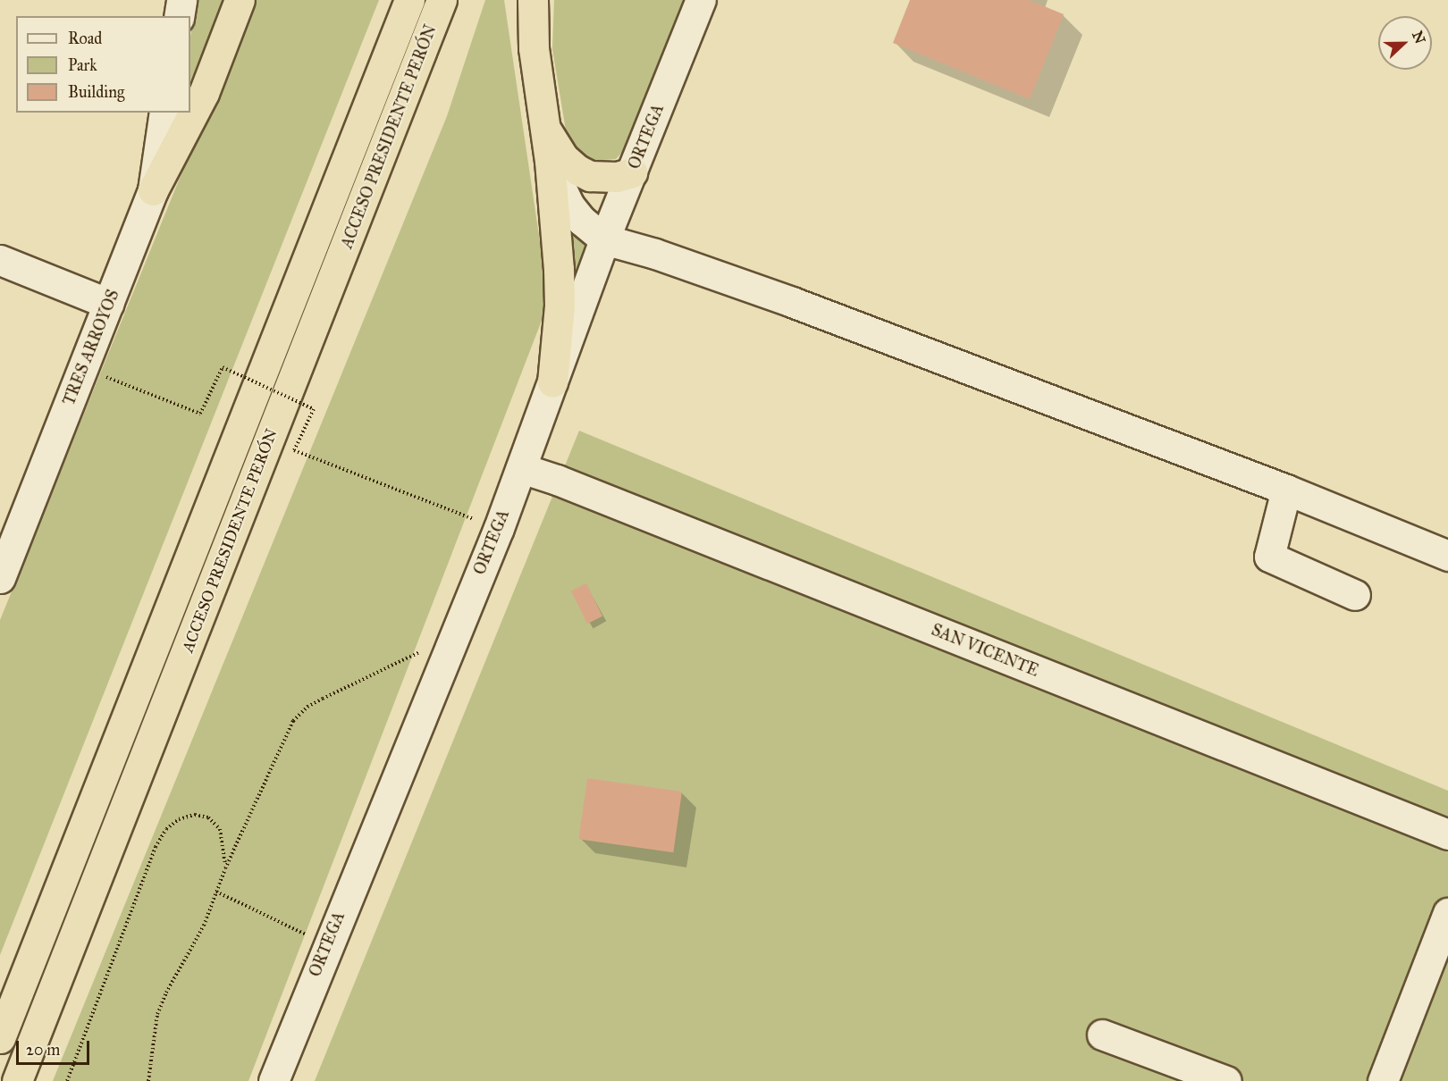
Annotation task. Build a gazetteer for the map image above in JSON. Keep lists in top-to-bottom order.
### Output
{
  "streets": {
    "highway": ["ACCESO PRESIDENTE PERÓN"],
    "street": ["ORTEGA", "TRES ARROYOS", "SAN VICENTE"]
  },
  "crossings": [
    ["ORTEGA", "SAN VICENTE"]
  ],
  "legend": ["Road", "Park", "Building"],
  "scale_bar": "20 m",
  "north": "right"
}
